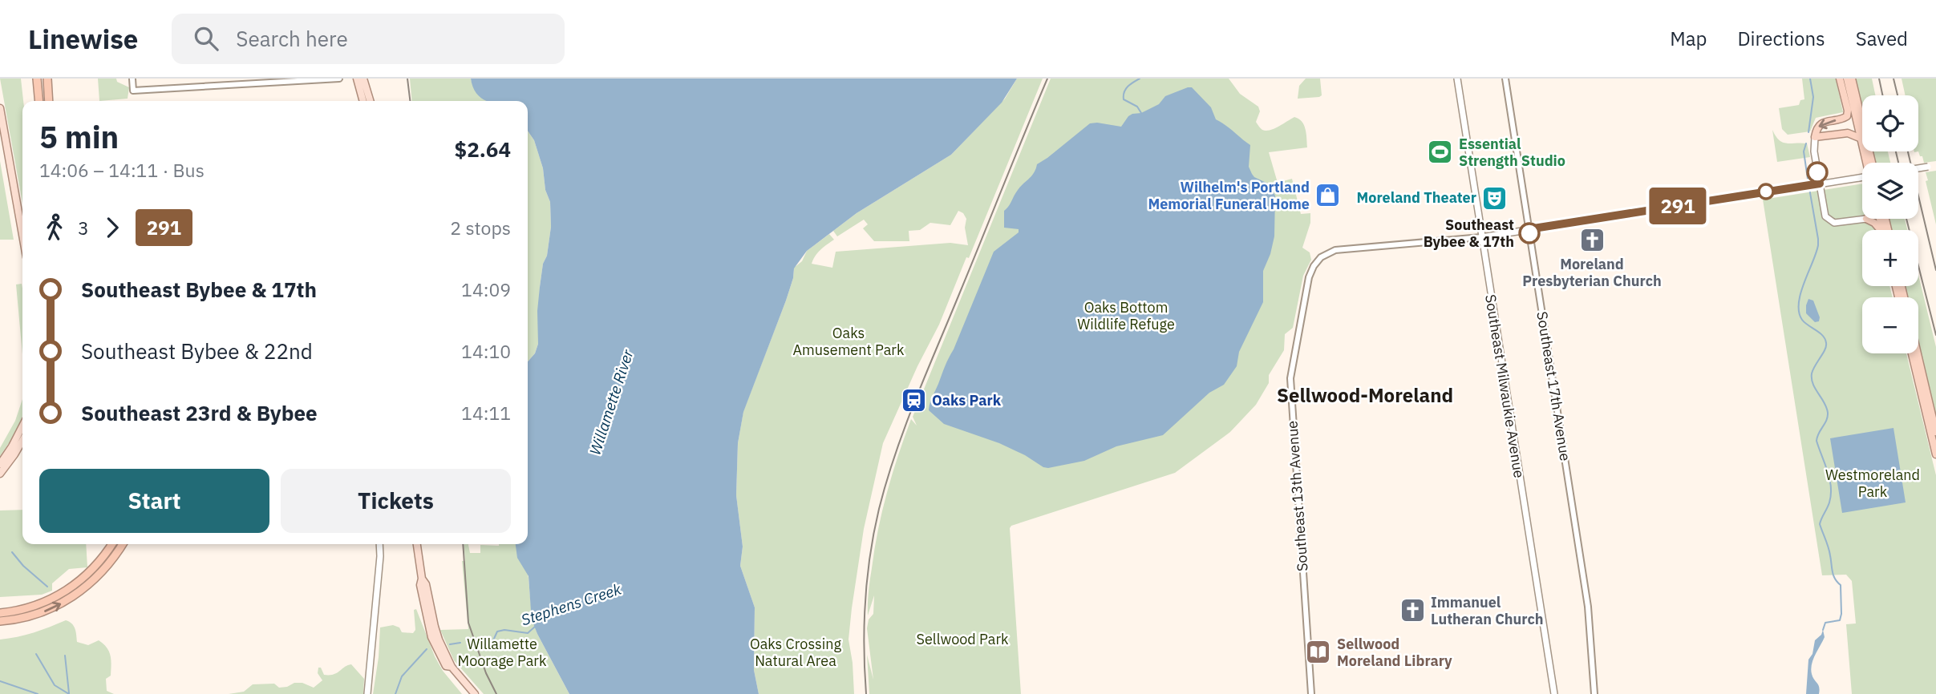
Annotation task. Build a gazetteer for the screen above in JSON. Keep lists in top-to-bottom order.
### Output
{
  "streets": {
    "main road": ["Southeast Milwaukie Avenue"],
    "street": ["Southeast 17th Avenue", "Southeast 13th Avenue"]
  },
  "crossings": [
    ["Southeast Milwaukie Avenue", "Southeast 13th Avenue"]
  ],
  "districts": ["Sellwood-Moreland"],
  "water": ["Willamette River", "Stephens Creek"],
  "parks": [
    "Oaks Bottom Wildlife Refuge",
    "Oaks Amusement Park",
    "Westmoreland Park",
    "Sellwood Park",
    "Willamette Moorage Park",
    "Oaks Crossing Natural Area"
  ],
  "places": {
    "sports": ["Essential Strength Studio"],
    "shop": ["Wilhelm's Portland Memorial Funeral Home"],
    "theatre": ["Moreland Theater"],
    "other": ["Southeast Bybee & 17th"],
    "church": ["Moreland Presbyterian Church", "Immanuel Lutheran Church"],
    "station": ["Oaks Park"],
    "library": ["Sellwood Moreland Library"]
  },
  "lines": ["bus line 291"],
  "page": {
    "header": "Linewise",
    "search": "Search here",
    "nav": ["Map", "Directions", "Saved"],
    "on_map": "291",
    "map_buttons": ["+", "−"],
    "heading": ["5 min", "14:06 – 14:11 · Bus", "$2.64"],
    "legs": ["3", "291", "2 stops"],
    "list": [
      {
        "name": "Southeast Bybee & 17th",
        "value": "14:09"
      },
      {
        "name": "Southeast Bybee & 22nd",
        "value": "14:10"
      },
      {
        "name": "Southeast 23rd & Bybee",
        "value": "14:11"
      }
    ],
    "buttons": ["Start", "Tickets"]
  }
}
